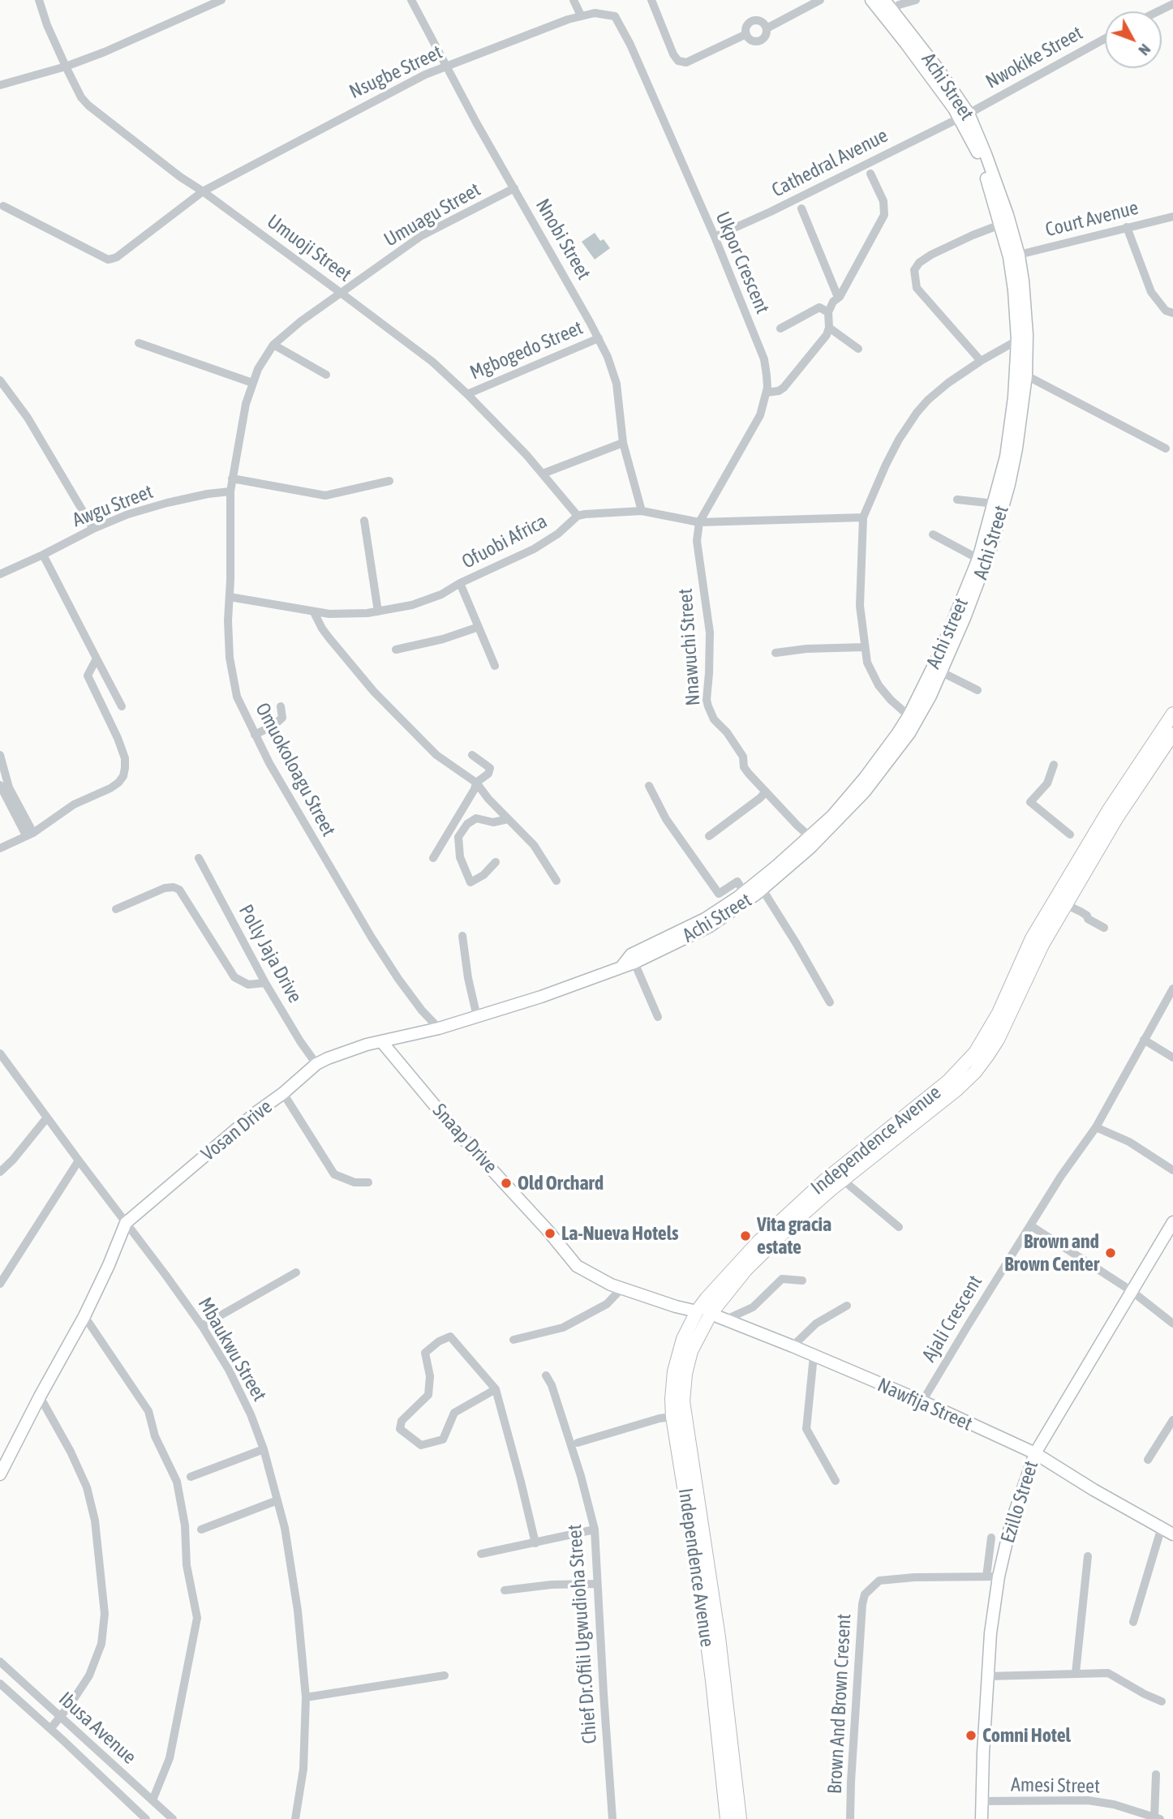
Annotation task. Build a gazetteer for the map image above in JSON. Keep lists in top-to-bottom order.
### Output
{
  "streets": {
    "main road": ["Independence Avenue"],
    "street": [
      "Nwokike Street",
      "Nsugbe Street",
      "Achi Street",
      "Cathedral Avenue",
      "Umuagu Street",
      "Court Avenue",
      "Nnobi Street",
      "Umuoji Street",
      "Ukpor Crescent",
      "Mgbogedo Street",
      "Awgu Street",
      "Ofuobi Africa",
      "Achi street",
      "Nnawuchi Street",
      "Omuokoloagu Street",
      "Polly Jaja Drive",
      "Vosan Drive",
      "Snaap Drive",
      "Ajali Crescent",
      "Mbaukwu Street",
      "Nawfija Street",
      "Ezillo Street",
      "Chief Dr.Ofili Ugwudioha Street",
      "Brown And Brown Cresent",
      "Ibusa Avenue",
      "Amesi Street"
    ]
  },
  "crossings": [
    ["Nwokike Street", "Achi Street"],
    ["Nwokike Street", "Cathedral Avenue"],
    ["Nwokike Street", "Achi street"],
    ["Nsugbe Street", "Nnobi Street"],
    ["Nsugbe Street", "Umuoji Street"],
    ["Nsugbe Street", "Ukpor Crescent"],
    ["Achi Street", "Cathedral Avenue"],
    ["Achi Street", "Court Avenue"],
    ["Achi Street", "Achi street"],
    ["Achi Street", "Nnawuchi Street"],
    ["Achi Street", "Vosan Drive"],
    ["Cathedral Avenue", "Ukpor Crescent"],
    ["Cathedral Avenue", "Achi street"],
    ["Umuagu Street", "Nnobi Street"],
    ["Umuagu Street", "Umuoji Street"],
    ["Court Avenue", "Achi street"],
    ["Nnobi Street", "Mgbogedo Street"],
    ["Umuoji Street", "Mgbogedo Street"],
    ["Umuoji Street", "Ofuobi Africa"],
    ["Ukpor Crescent", "Nnawuchi Street"],
    ["Awgu Street", "Omuokoloagu Street"],
    ["Ofuobi Africa", "Omuokoloagu Street"],
    ["Achi street", "Nnawuchi Street"],
    ["Achi street", "Vosan Drive"],
    ["Omuokoloagu Street", "Vosan Drive"],
    ["Polly Jaja Drive", "Vosan Drive"],
    ["Vosan Drive", "Snaap Drive"],
    ["Vosan Drive", "Mbaukwu Street"],
    ["Snaap Drive", "Independence Avenue"],
    ["Independence Avenue", "Nawfija Street"],
    ["Ajali Crescent", "Nawfija Street"],
    ["Nawfija Street", "Ezillo Street"],
    ["Ezillo Street", "Brown And Brown Cresent"],
    ["Ezillo Street", "Amesi Street"]
  ],
  "places": [
    "Old Orchard",
    "La-Nueva Hotels",
    "Vita gracia estate",
    "Brown and Brown Center",
    "Comni Hotel"
  ],
  "north": "bottom right"
}
